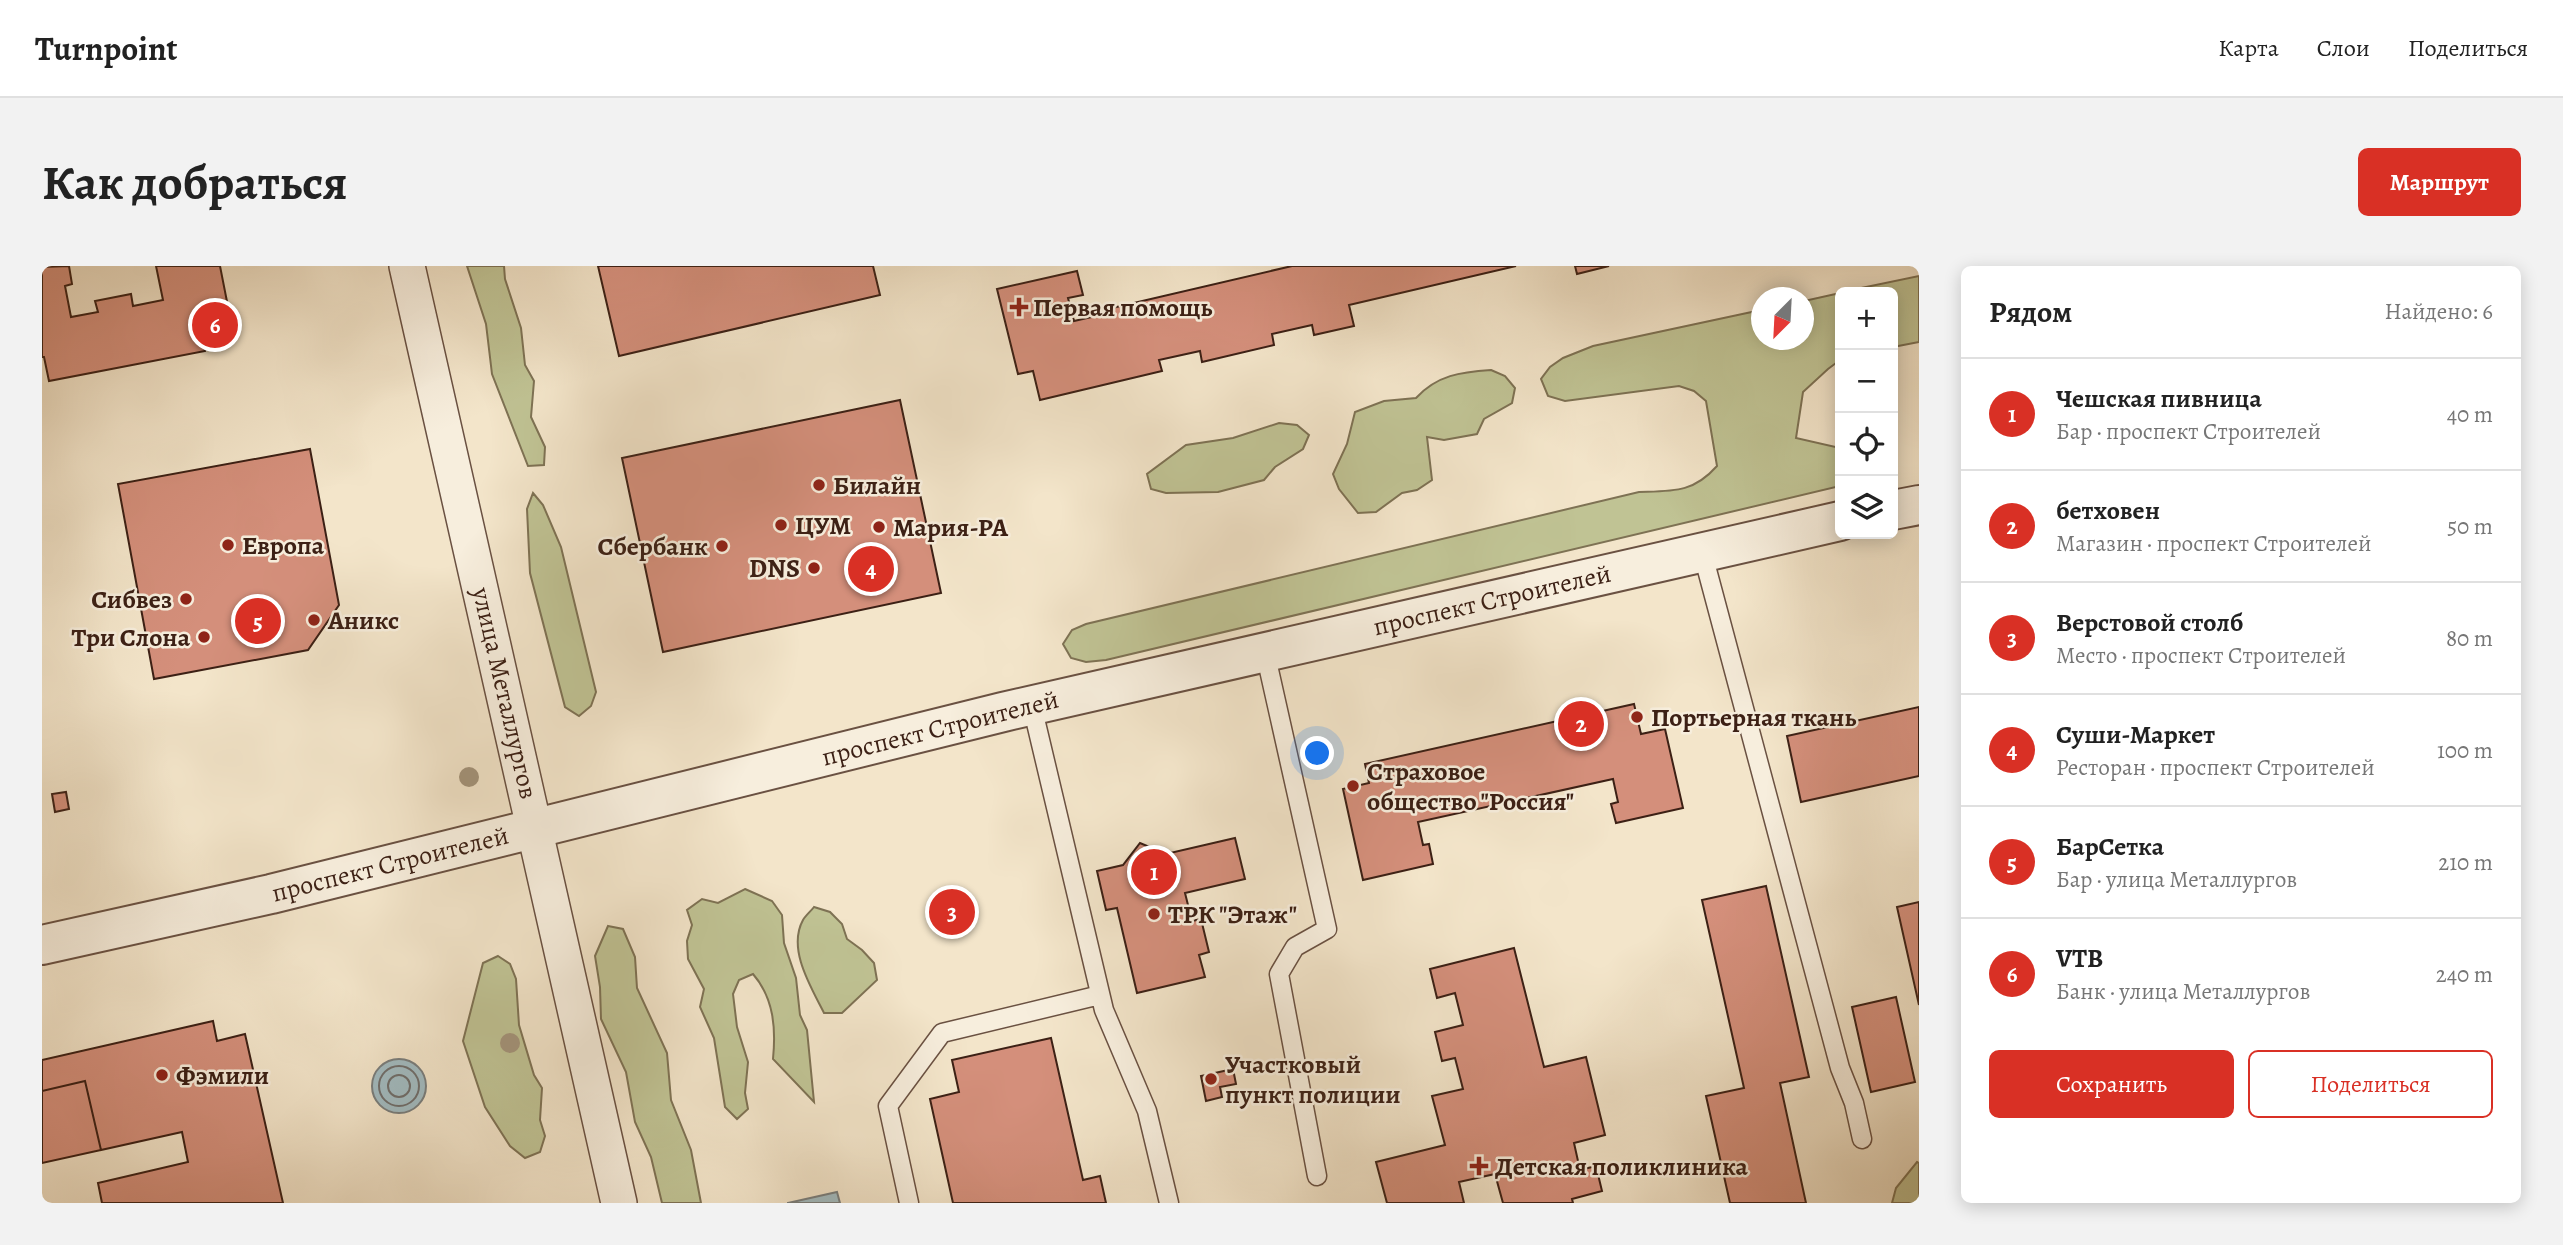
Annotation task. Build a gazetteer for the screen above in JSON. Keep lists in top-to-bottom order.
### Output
{
  "streets": {
    "street": ["проспект Строителей", "улица Металлургов"]
  },
  "crossings": [
    ["проспект Строителей", "улица Металлургов"]
  ],
  "places": {
    "health": ["Первая помощь", "Детская поликлиника"],
    "other": [
      "Билайн",
      "ЦУМ",
      "Мария-РА",
      "Европа",
      "Сбербанк",
      "DNS",
      "Сибвез",
      "Аникс",
      "Три Слона",
      "Портьерная ткань",
      "Страховое общество \"Россия\"",
      "ТРК \"Этаж\"",
      "Фэмили",
      "Участковый пункт полиции"
    ]
  },
  "north": "bottom left",
  "page": {
    "header": "Turnpoint",
    "nav": ["Карта", "Слои", "Поделиться"],
    "buttons": [
      "Маршрут",
      ["Сохранить", "Поделиться"]
    ],
    "title": "Как добраться",
    "heading": ["Рядом", "Найдено: 6"],
    "map_buttons": ["+", "−"],
    "pins": [
      "6",
      "4",
      "5",
      "2",
      "1",
      "3"
    ],
    "list": [
      {
        "mark": "1",
        "name": "Чешская пивница",
        "note": "Бар · проспект Строителей",
        "value": "40 m"
      },
      {
        "mark": "2",
        "name": "бетховен",
        "note": "Магазин · проспект Строителей",
        "value": "50 m"
      },
      {
        "mark": "3",
        "name": "Верстовой столб",
        "note": "Место · проспект Строителей",
        "value": "80 m"
      },
      {
        "mark": "4",
        "name": "Суши-Маркет",
        "note": "Ресторан · проспект Строителей",
        "value": "100 m"
      },
      {
        "mark": "5",
        "name": "БарСетка",
        "note": "Бар · улица Металлургов",
        "value": "210 m"
      },
      {
        "mark": "6",
        "name": "VTB",
        "note": "Банк · улица Металлургов",
        "value": "240 m"
      }
    ]
  }
}
